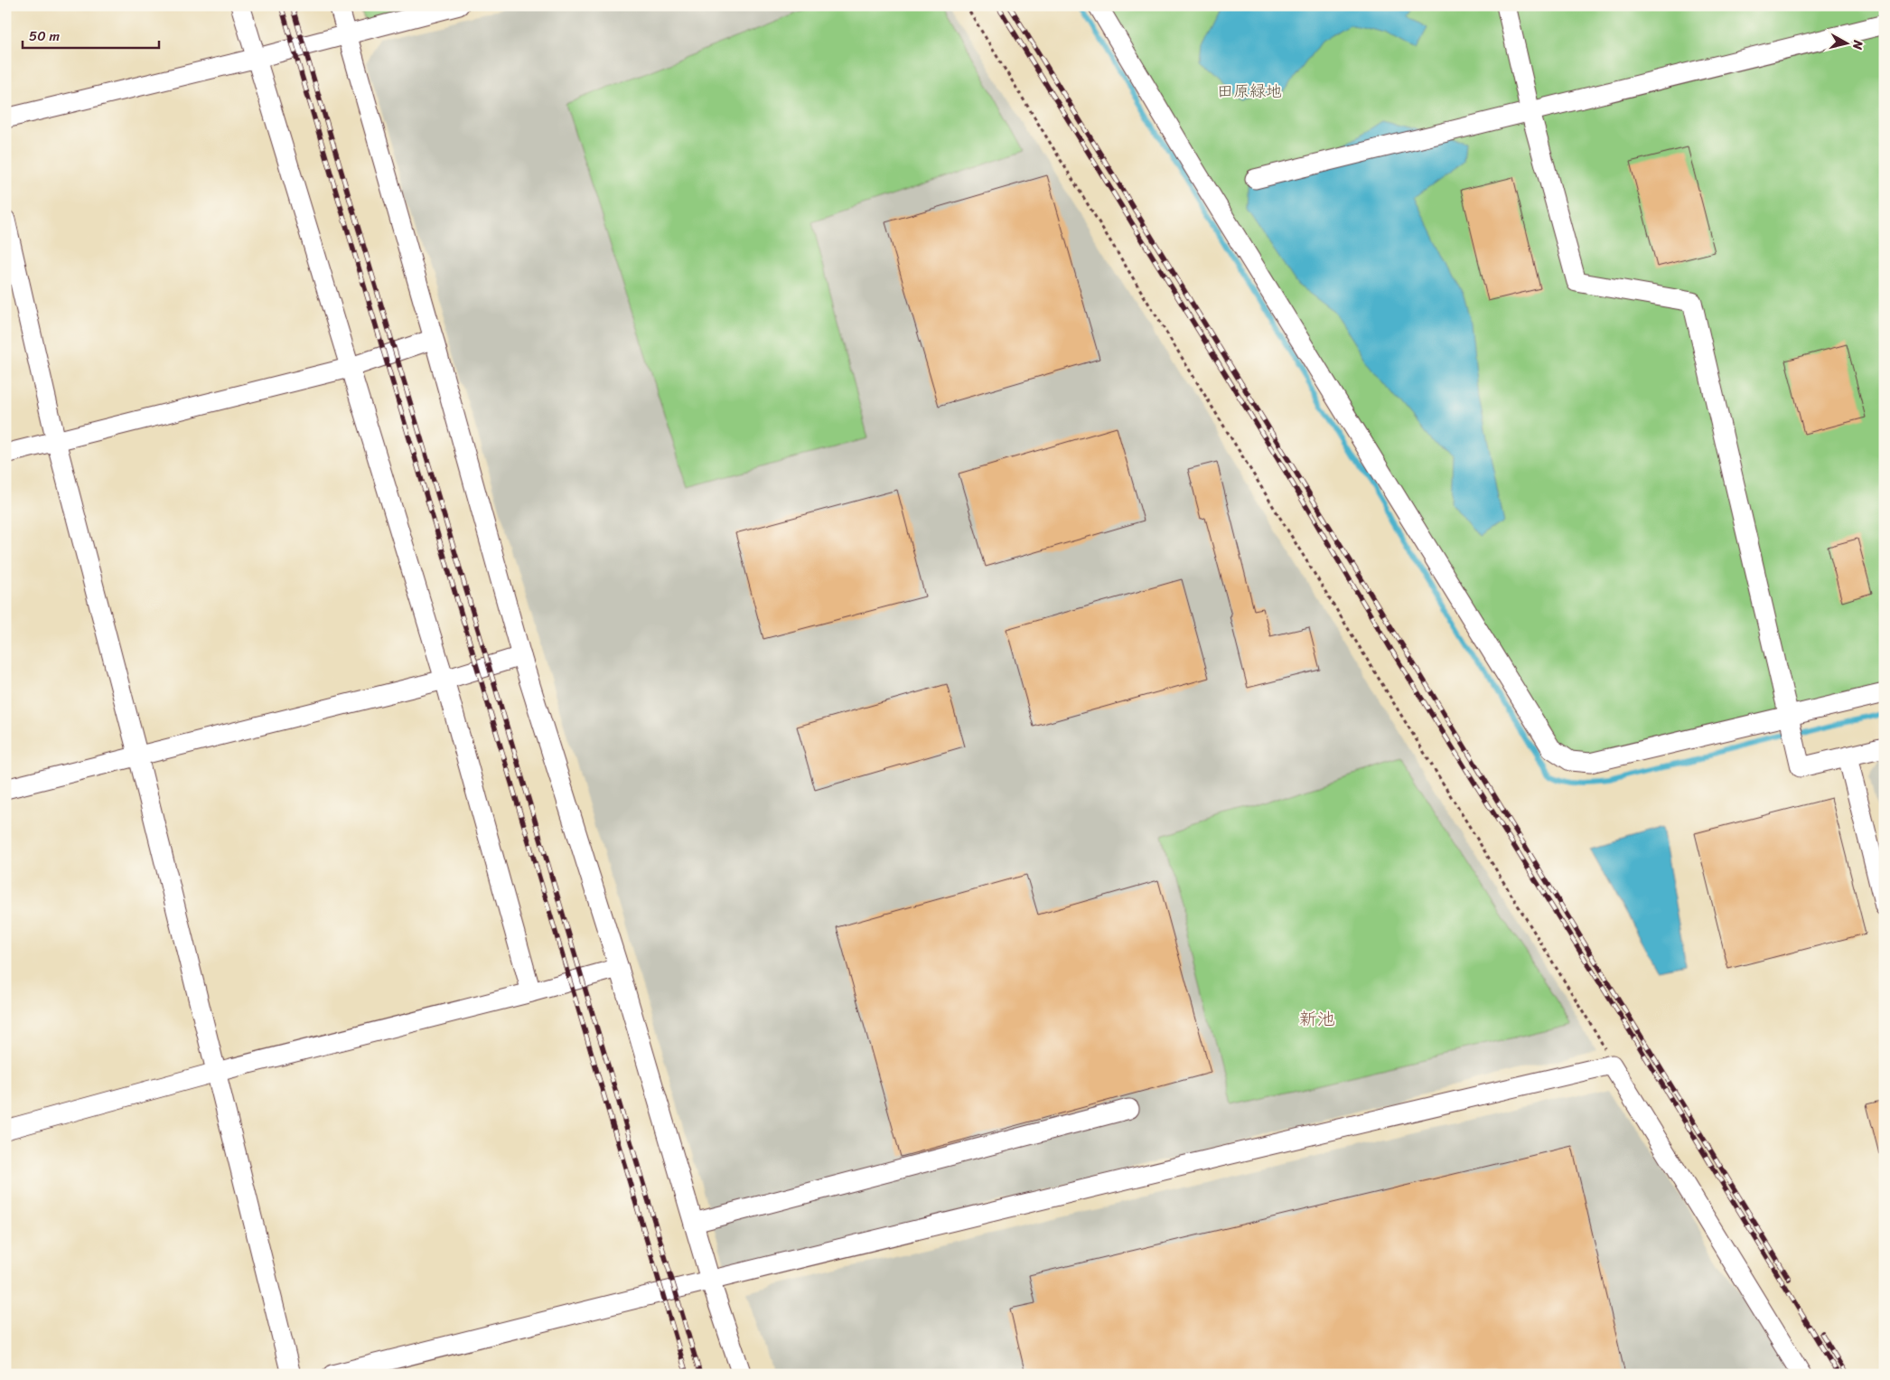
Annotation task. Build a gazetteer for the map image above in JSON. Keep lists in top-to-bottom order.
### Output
{
  "districts": ["新池"],
  "parks": ["田原緑地"],
  "scale_bar": "50 m",
  "north": "right"
}
